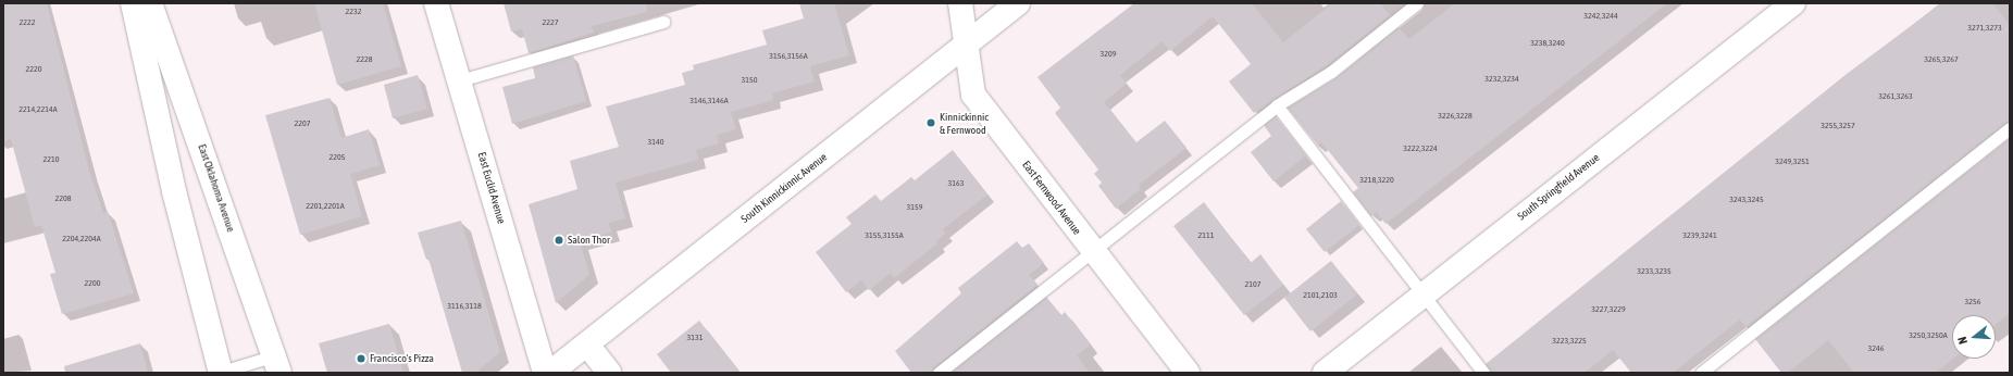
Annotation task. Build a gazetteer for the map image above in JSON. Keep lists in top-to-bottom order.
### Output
{
  "streets": {
    "street": [
      "South Springfield Avenue",
      "East Oklahoma Avenue",
      "East Euclid Avenue",
      "South Kinnickinnic Avenue",
      "East Fernwood Avenue"
    ]
  },
  "crossings": [
    ["South Kinnickinnic Avenue", "East Fernwood Avenue"]
  ],
  "places": ["Kinnickinnic & Fernwood", "Salon Thor", "Francisco's Pizza"],
  "house_numbers": [
    "2232",
    "3242,3244",
    "2222",
    "2227",
    "3271,3273",
    "3238,3240",
    "3209",
    "3156,3156A",
    "2228",
    "3265,3267",
    "2220",
    "3232,3234",
    "3150",
    "3261,3263",
    "3146,3146A",
    "2214,2214A",
    "3226,3228",
    "2207",
    "3255,3257",
    "3140",
    "3222,3224",
    "2205",
    "2210",
    "3249,3251",
    "3218,3220",
    "3163",
    "2208",
    "3243,3245",
    "2201,2201A",
    "3159",
    "3155,3155A",
    "2111",
    "3239,3241",
    "2204,2204A",
    "3233,3235",
    "2200",
    "2107",
    "2101,2103",
    "3256",
    "3116,3118",
    "3227,3229",
    "3250,3250A",
    "3131",
    "3223,3225",
    "3246"
  ],
  "north": "left"
}
